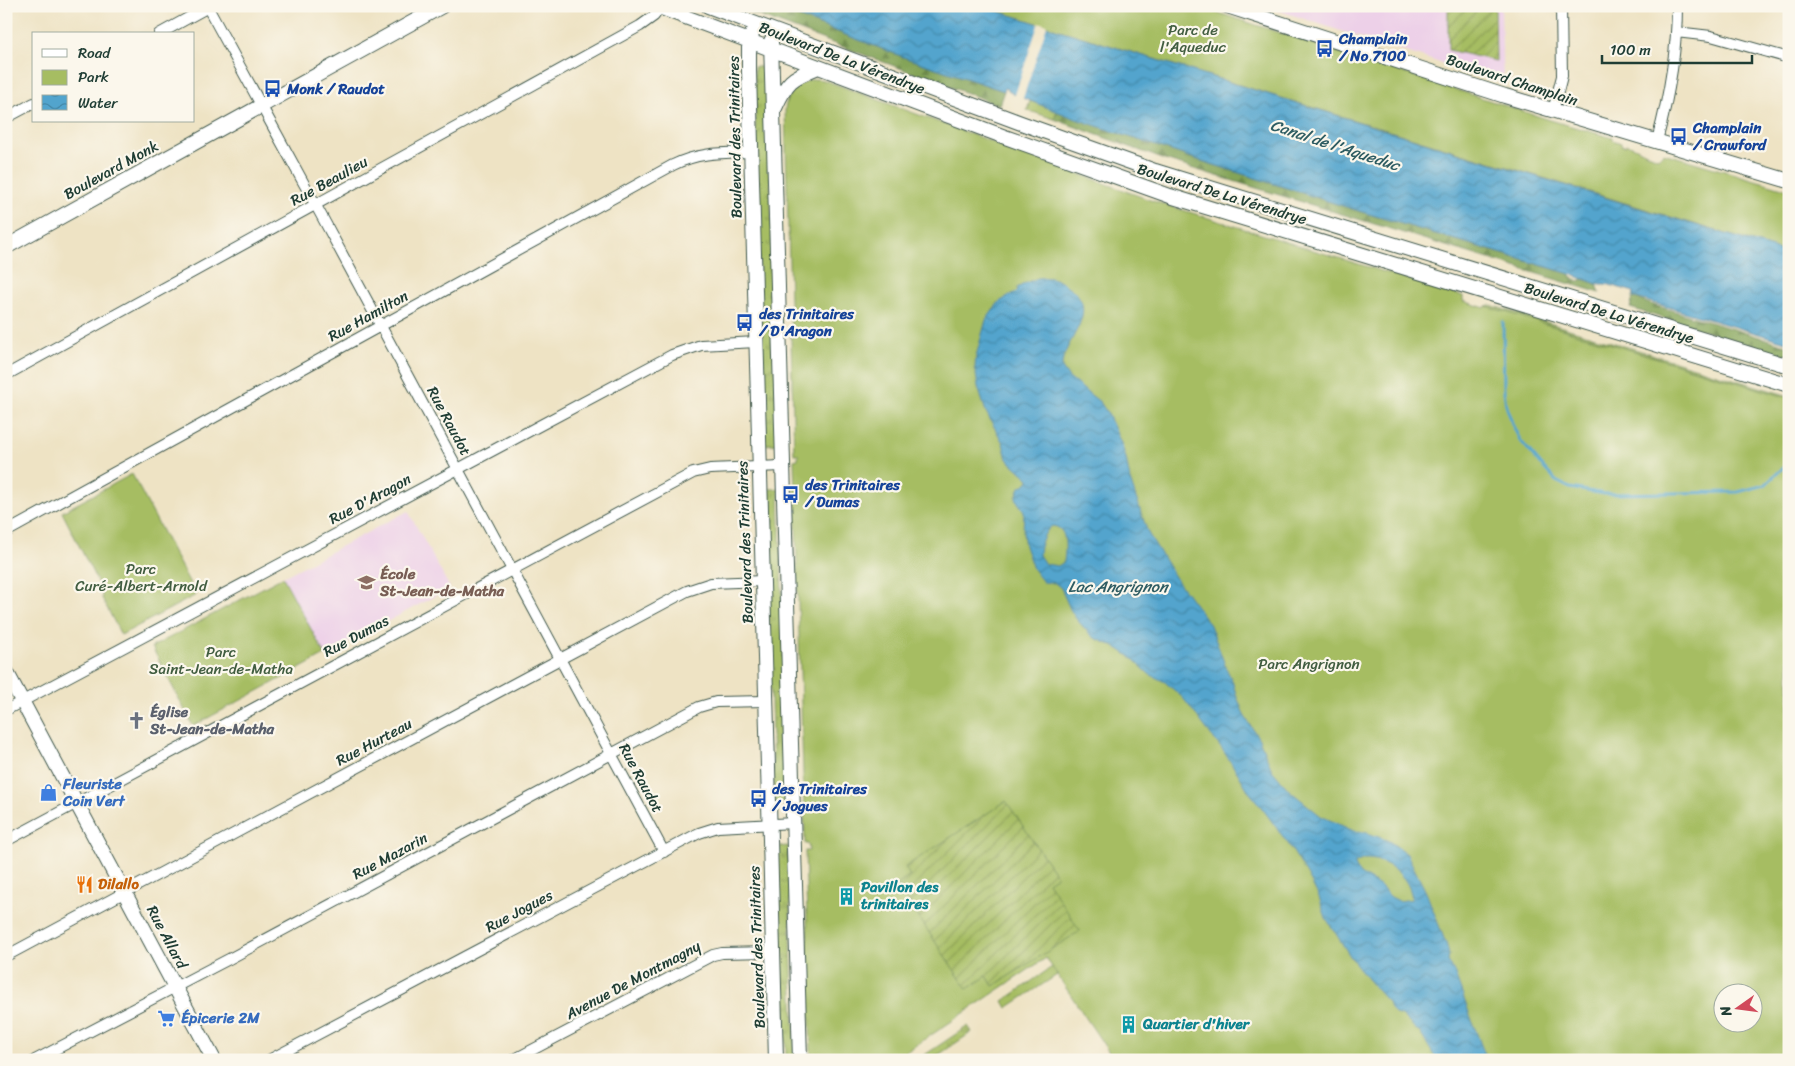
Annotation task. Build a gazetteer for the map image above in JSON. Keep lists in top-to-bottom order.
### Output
{
  "streets": {
    "main road": [
      "Boulevard De La Vérendrye",
      "Boulevard Champlain",
      "Boulevard des Trinitaires",
      "Boulevard Monk",
      "Rue Allard"
    ],
    "street": [
      "Rue Beaulieu",
      "Rue Hamilton",
      "Rue Raudot",
      "Rue D'Aragon",
      "Rue Dumas",
      "Rue Hurteau",
      "Rue Mazarin",
      "Rue Jogues",
      "Avenue De Montmagny"
    ]
  },
  "crossings": [
    ["Boulevard De La Vérendrye", "Boulevard des Trinitaires"],
    ["Boulevard De La Vérendrye", "Rue Beaulieu"],
    ["Boulevard des Trinitaires", "Rue Hamilton"],
    ["Boulevard des Trinitaires", "Rue D'Aragon"],
    ["Boulevard des Trinitaires", "Rue Dumas"],
    ["Boulevard des Trinitaires", "Rue Hurteau"],
    ["Boulevard des Trinitaires", "Rue Mazarin"],
    ["Boulevard des Trinitaires", "Rue Jogues"],
    ["Boulevard des Trinitaires", "Avenue De Montmagny"],
    ["Boulevard Monk", "Rue Raudot"],
    ["Rue Beaulieu", "Rue Raudot"],
    ["Rue Hamilton", "Rue Raudot"],
    ["Rue Raudot", "Rue D'Aragon"],
    ["Rue Raudot", "Rue Dumas"],
    ["Rue Raudot", "Rue Hurteau"],
    ["Rue Raudot", "Rue Mazarin"],
    ["Rue Raudot", "Rue Jogues"],
    ["Rue D'Aragon", "Rue Allard"],
    ["Rue Dumas", "Rue Allard"],
    ["Rue Hurteau", "Rue Allard"],
    ["Rue Mazarin", "Rue Allard"]
  ],
  "water": ["Canal de l'Aqueduc", "Lac Angrignon"],
  "parks": [
    "Parc de l'Aqueduc",
    "Parc Curé-Albert-Arnold",
    "Parc Saint-Jean-de-Matha",
    "Parc Angrignon"
  ],
  "places": {
    "bus stop": [
      "Champlain / No 7100",
      "Monk / Raudot",
      "Champlain / Crawford",
      "des Trinitaires / D'Aragon",
      "des Trinitaires / Dumas",
      "des Trinitaires / Jogues"
    ],
    "school or university": ["École St-Jean-de-Matha"],
    "church": ["Église St-Jean-de-Matha"],
    "shop": ["Fleuriste Coin Vert"],
    "restaurant": ["Dilallo"],
    "building": ["Pavillon des trinitaires", "Quartier d'hiver"],
    "supermarket": ["Épicerie 2M"]
  },
  "legend": ["Road", "Park", "Water"],
  "scale_bar": "100 m",
  "north": "left"
}
